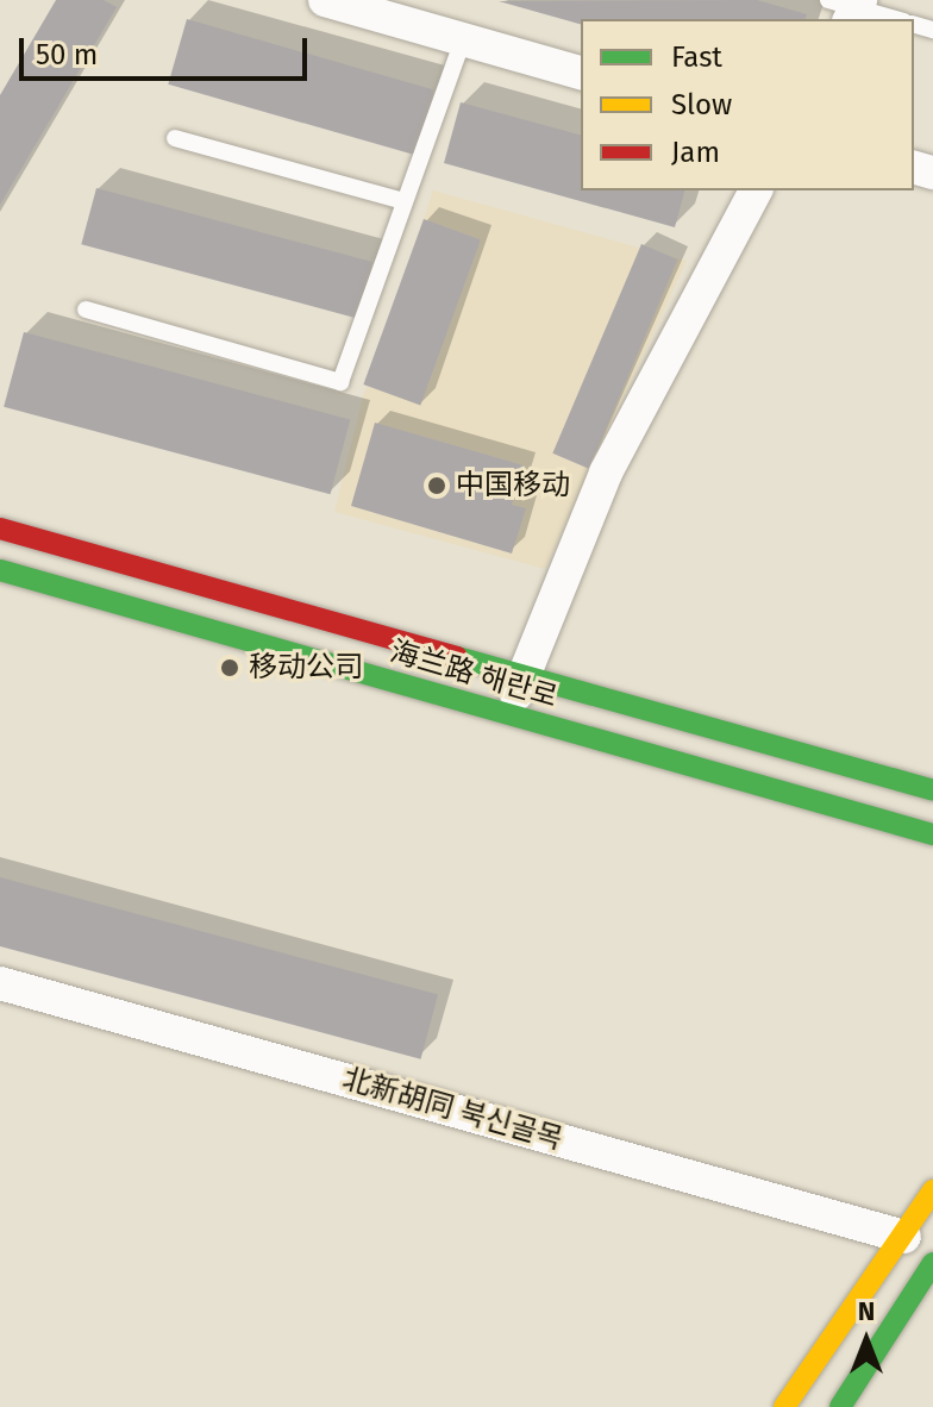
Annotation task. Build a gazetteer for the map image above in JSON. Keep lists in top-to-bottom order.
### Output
{
  "streets": {
    "main road": ["海兰路 해란로"],
    "street": ["北新胡同 북신골목"]
  },
  "places": ["中国移动", "移动公司"],
  "legend": ["Fast", "Slow", "Jam"],
  "scale_bar": "50 m",
  "north": "top"
}
